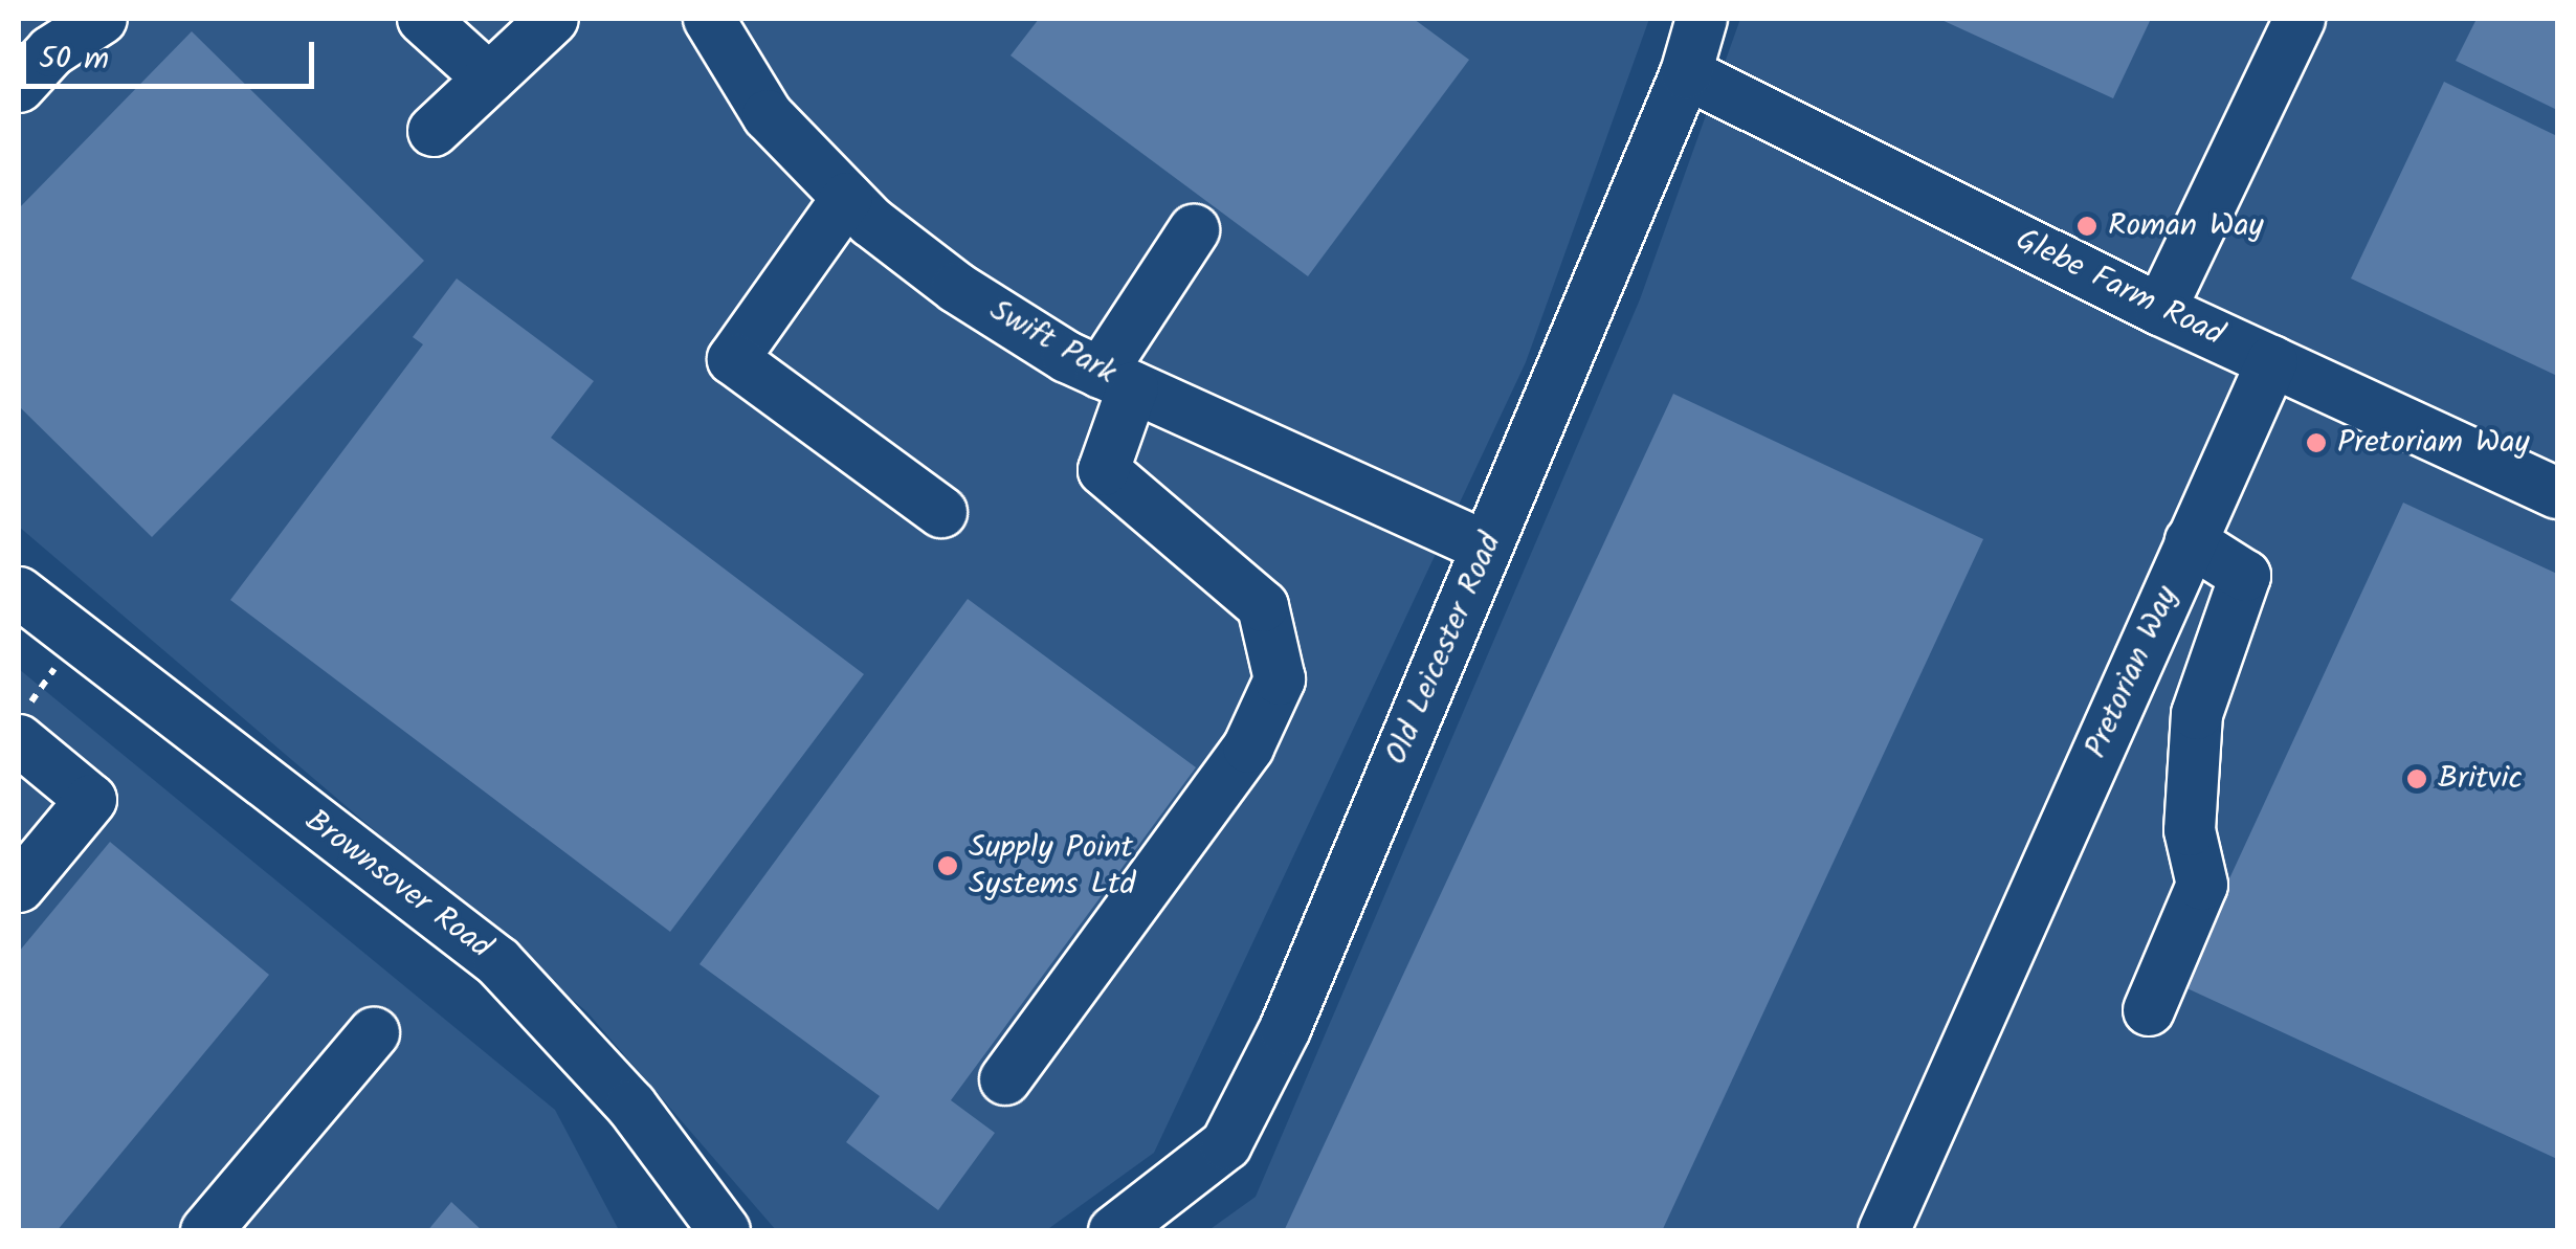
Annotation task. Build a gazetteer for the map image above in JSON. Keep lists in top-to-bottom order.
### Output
{
  "streets": {
    "street": [
      "Glebe Farm Road",
      "Swift Park",
      "Old Leicester Road",
      "Pretorian Way",
      "Brownsover Road"
    ]
  },
  "crossings": [
    ["Glebe Farm Road", "Old Leicester Road"],
    ["Glebe Farm Road", "Pretorian Way"],
    ["Swift Park", "Old Leicester Road"]
  ],
  "places": [
    "Roman Way",
    "Pretoriam Way",
    "Britvic",
    "Supply Point Systems Ltd"
  ],
  "scale_bar": "50 m"
}
